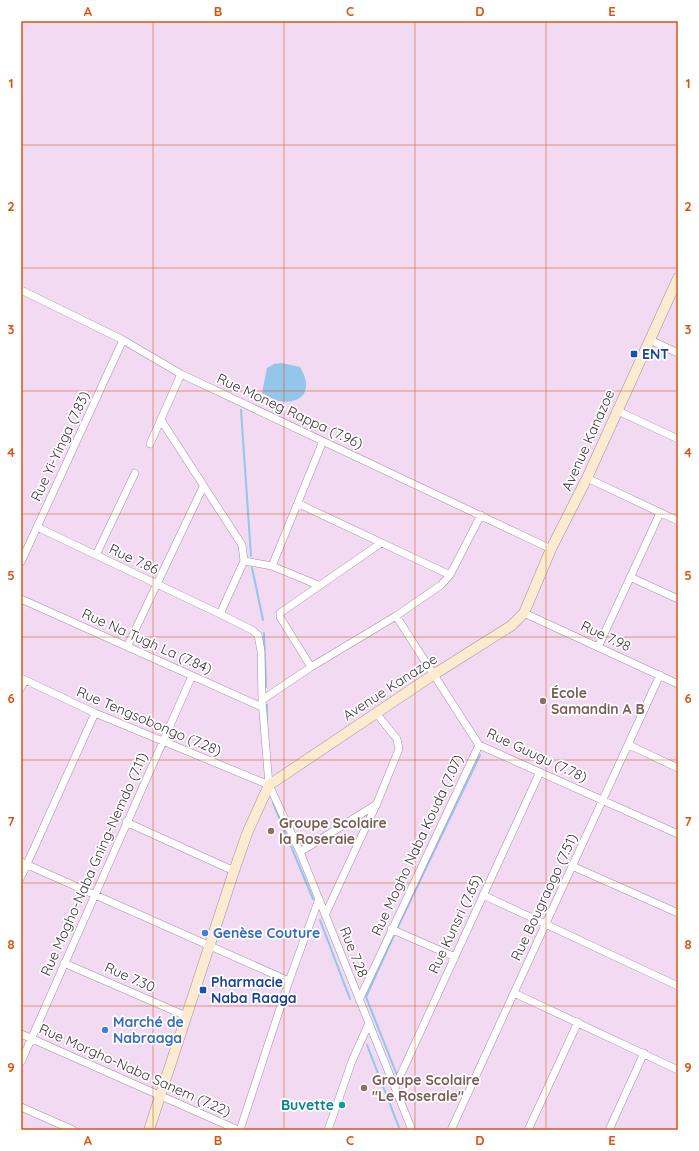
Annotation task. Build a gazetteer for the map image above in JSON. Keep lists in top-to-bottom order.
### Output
{
  "streets": {
    "street": [
      "Rue Moneg Rappa (7.96)",
      "Avenue Kanazoe",
      "Rue Yi-Yinga (7.83)",
      "Rue 7.86",
      "Rue 7.98",
      "Rue Na Tugh La (7.84)",
      "Rue Tengsobongo (7.28)",
      "Rue Guugu (7.78)",
      "Rue Mogho Naba Kouda (7.07)",
      "Rue Mogho-Naba Gning-Nemdo (7.11)",
      "Rue Bougraogo (7.51)",
      "Rue Kunsri (7.65)",
      "Rue 7.28",
      "Rue 7.30",
      "Rue Morgho-Naba Sanem (7.22)"
    ]
  },
  "crossings": [
    ["Rue Moneg Rappa (7.96)", "Avenue Kanazoe"],
    ["Rue Moneg Rappa (7.96)", "Rue Yi-Yinga (7.83)"],
    ["Avenue Kanazoe", "Rue 7.98"],
    ["Avenue Kanazoe", "Rue Tengsobongo (7.28)"],
    ["Avenue Kanazoe", "Rue Guugu (7.78)"],
    ["Avenue Kanazoe", "Rue 7.28"],
    ["Rue Yi-Yinga (7.83)", "Rue 7.86"],
    ["Rue 7.86", "Rue Na Tugh La (7.84)"],
    ["Rue 7.86", "Rue 7.28"],
    ["Rue 7.98", "Rue Bougraogo (7.51)"],
    ["Rue Na Tugh La (7.84)", "Rue Mogho-Naba Gning-Nemdo (7.11)"],
    ["Rue Na Tugh La (7.84)", "Rue 7.28"],
    ["Rue Tengsobongo (7.28)", "Rue Mogho-Naba Gning-Nemdo (7.11)"],
    ["Rue Tengsobongo (7.28)", "Rue 7.28"],
    ["Rue Guugu (7.78)", "Rue Mogho Naba Kouda (7.07)"],
    ["Rue Guugu (7.78)", "Rue Bougraogo (7.51)"],
    ["Rue Guugu (7.78)", "Rue Kunsri (7.65)"],
    ["Rue Mogho Naba Kouda (7.07)", "Rue 7.28"],
    ["Rue Mogho-Naba Gning-Nemdo (7.11)", "Rue 7.30"],
    ["Rue Mogho-Naba Gning-Nemdo (7.11)", "Rue Morgho-Naba Sanem (7.22)"],
    ["Rue Kunsri (7.65)", "Rue 7.28"]
  ],
  "places": {
    "transit": ["ENT", "Pharmacie Naba Raaga"],
    "other": [
      "École Samandin A B",
      "Groupe Scolaire la Roseraie",
      "Genèse Couture",
      "Marché de Nabraaga",
      "Groupe Scolaire \"Le Roserale\"",
      "Buvette"
    ]
  },
  "grid": {
    "columns": [
      "A",
      "B",
      "C",
      "D",
      "E"
    ],
    "rows": [
      "1",
      "2",
      "3",
      "4",
      "5",
      "6",
      "7",
      "8",
      "9"
    ]
  }
}
